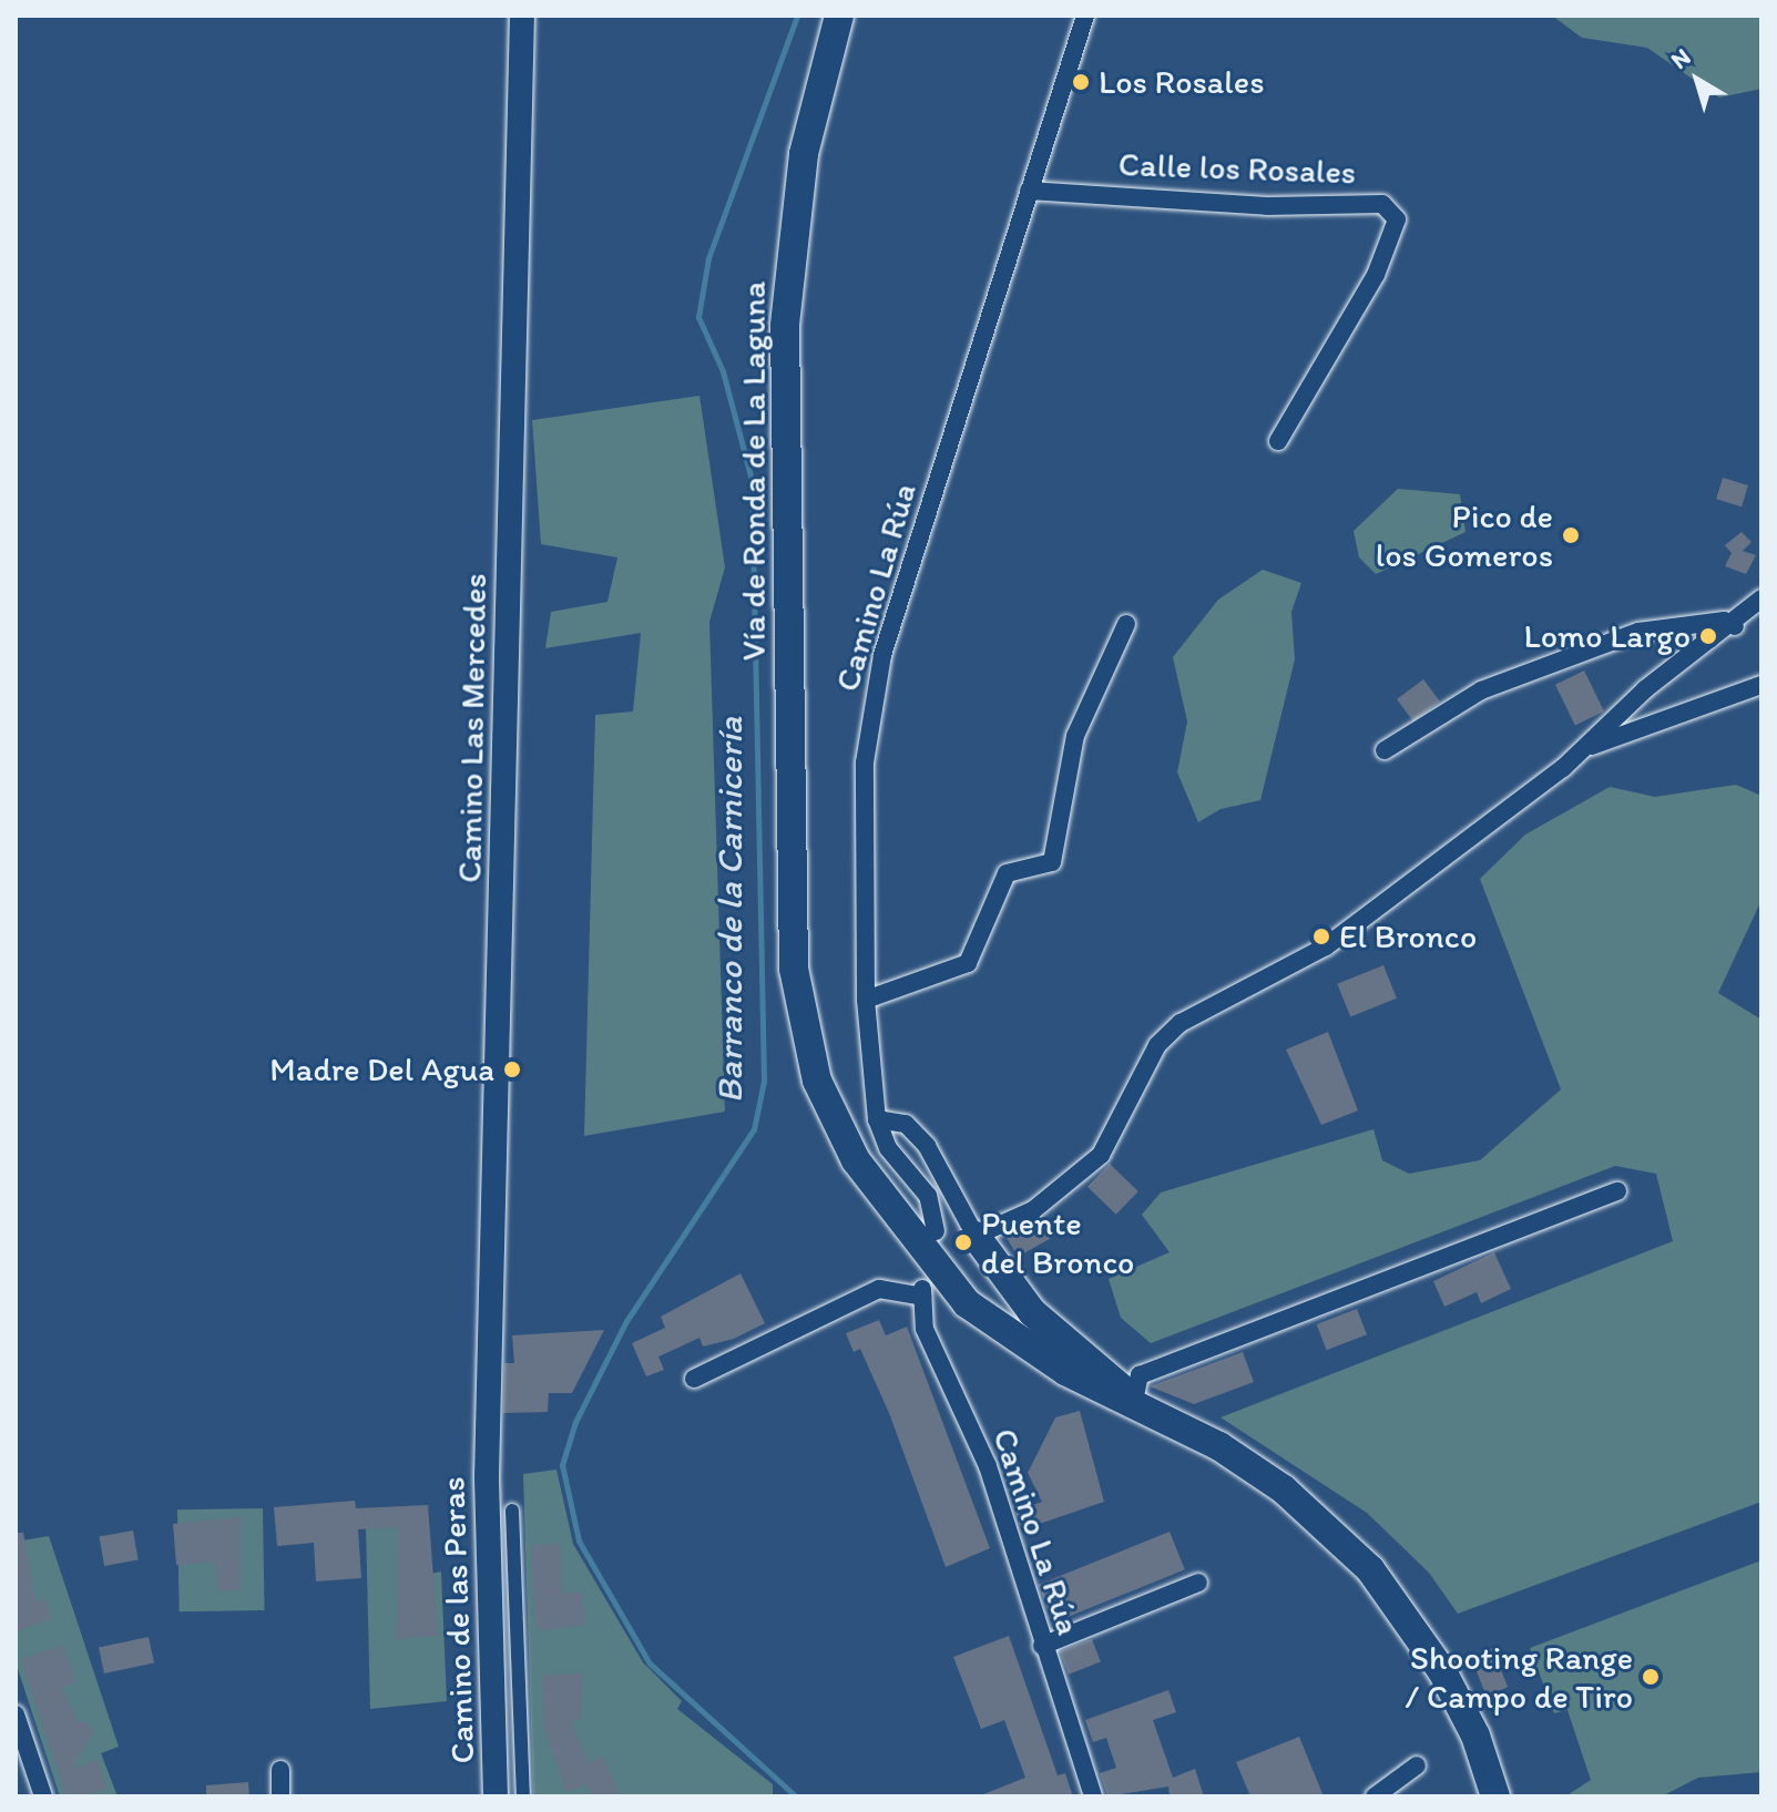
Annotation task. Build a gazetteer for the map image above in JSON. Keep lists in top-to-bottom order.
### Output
{
  "streets": {
    "main road": ["Vía de Ronda de La Laguna", "Camino Las Mercedes", "Camino de las Peras"],
    "street": ["Calle los Rosales", "Camino La Rúa"]
  },
  "crossings": [
    ["Calle los Rosales", "Camino La Rúa"],
    ["Camino Las Mercedes", "Camino de las Peras"]
  ],
  "water": ["Barranco de la Carnicería"],
  "places": [
    "Los Rosales",
    "Pico de los Gomeros",
    "Lomo Largo",
    "El Bronco",
    "Madre Del Agua",
    "Puente del Bronco",
    "Shooting Range / Campo de Tiro"
  ],
  "north": "top left"
}
